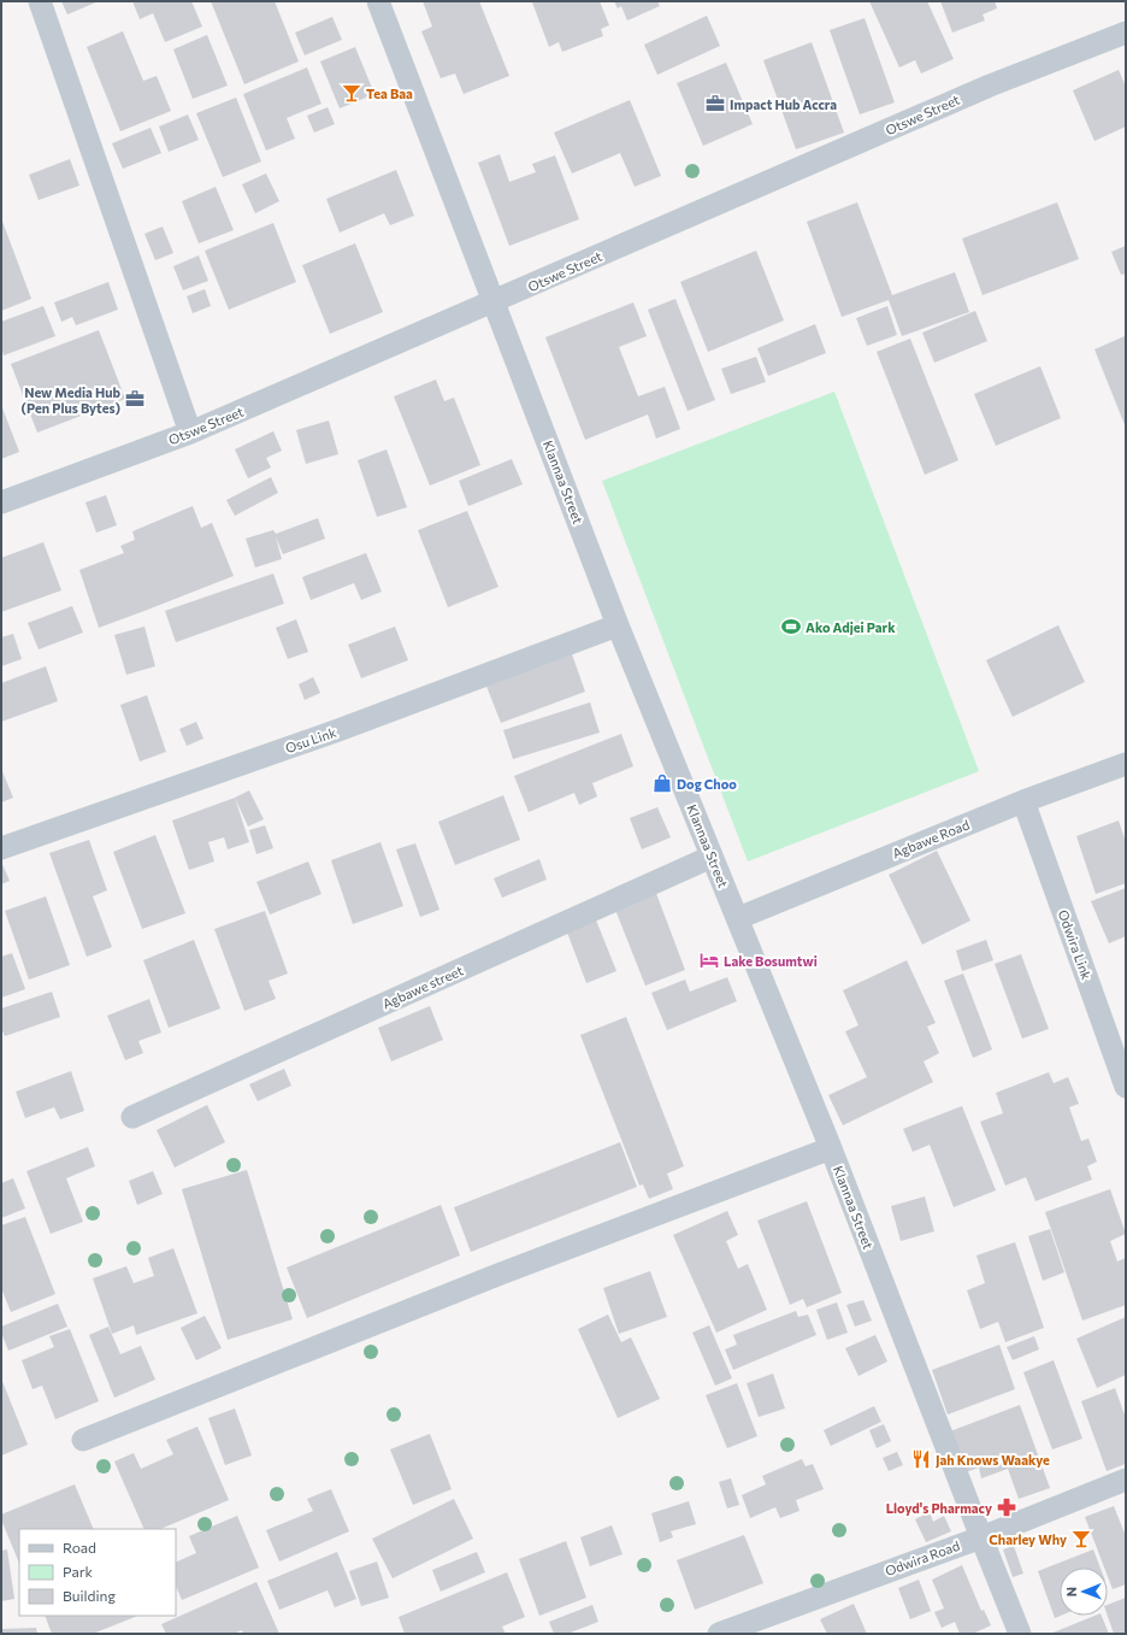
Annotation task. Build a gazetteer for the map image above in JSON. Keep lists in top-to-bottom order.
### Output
{
  "streets": {
    "street": [
      "Otswe Street",
      "Klannaa Street",
      "Osu Link",
      "Agbawe Road",
      "Odwira Link",
      "Agbawe street",
      "Odwira Road"
    ]
  },
  "crossings": [
    ["Otswe Street", "Klannaa Street"],
    ["Klannaa Street", "Osu Link"],
    ["Klannaa Street", "Agbawe Road"],
    ["Klannaa Street", "Agbawe street"],
    ["Klannaa Street", "Odwira Road"],
    ["Agbawe Road", "Odwira Link"]
  ],
  "places": {
    "bar": ["Tea Baa", "Charley Why"],
    "office": ["Impact Hub Accra", "New Media Hub (Pen Plus Bytes)"],
    "sports": ["Ako Adjei Park"],
    "shop": ["Dog Choo"],
    "hotel": ["Lake Bosumtwi"],
    "restaurant": ["Jah Knows Waakye"],
    "pharmacy": ["Lloyd's Pharmacy"]
  },
  "legend": ["Road", "Park", "Building"],
  "north": "left"
}
